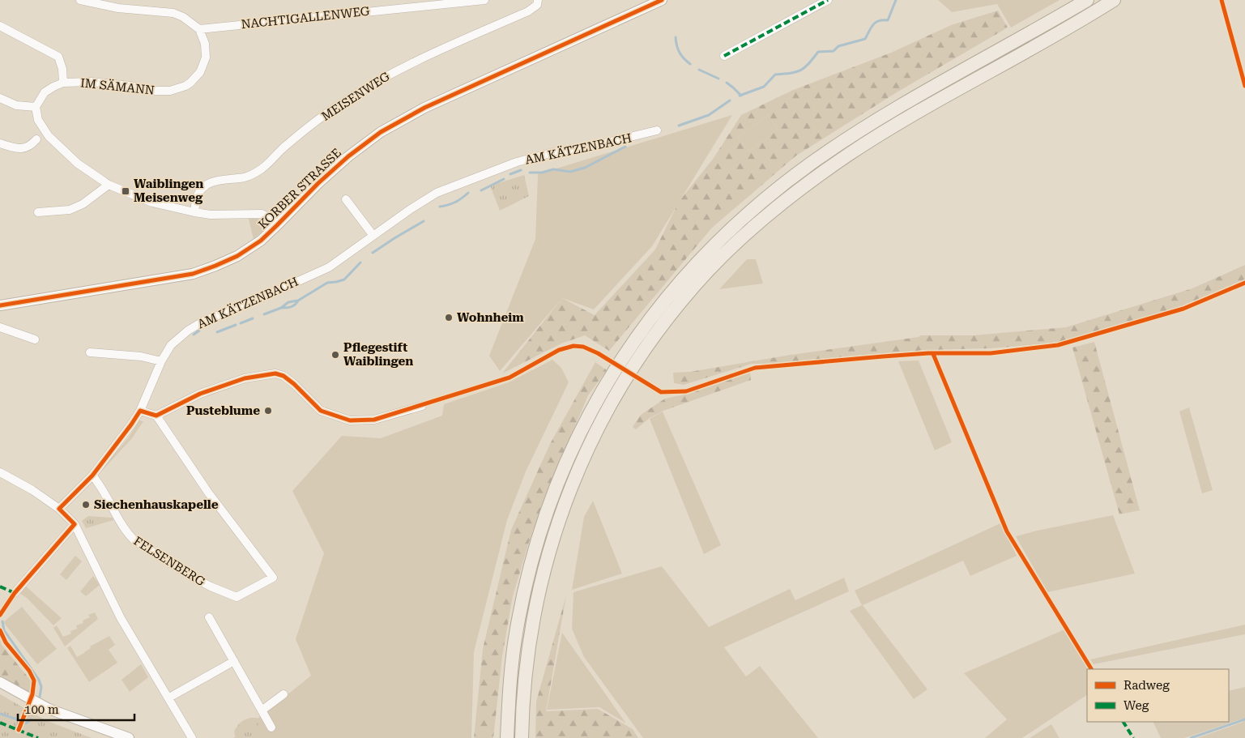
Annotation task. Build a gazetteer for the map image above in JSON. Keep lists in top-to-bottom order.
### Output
{
  "streets": {
    "street": [
      "NACHTIGALLENWEG",
      "IM SÄMANN",
      "MEISENWEG",
      "AM KÄTZENBACH",
      "KORBER STRASSE",
      "FELSENBERG"
    ]
  },
  "crossings": [
    ["NACHTIGALLENWEG", "IM SÄMANN"],
    ["AM KÄTZENBACH", "FELSENBERG"]
  ],
  "places": {
    "transit": ["Waiblingen Meisenweg"],
    "other": [
      "Wohnheim",
      "Pflegestift Waiblingen",
      "Pusteblume",
      "Siechenhauskapelle"
    ]
  },
  "legend": ["Radweg", "Weg"],
  "scale_bar": "100 m"
}
